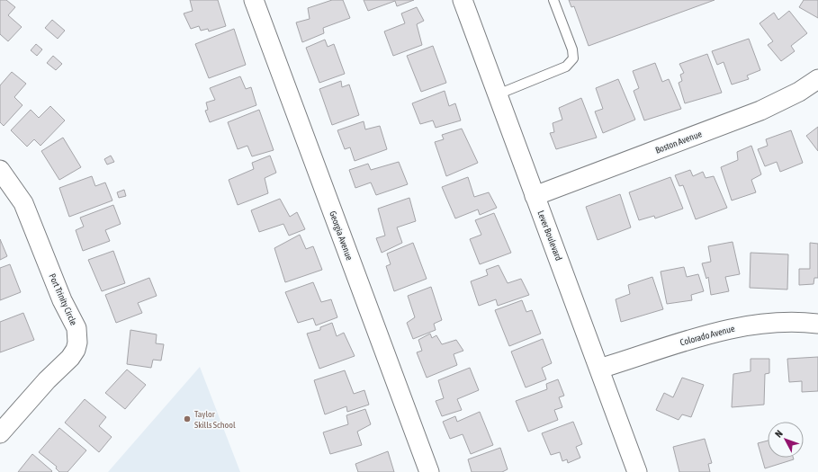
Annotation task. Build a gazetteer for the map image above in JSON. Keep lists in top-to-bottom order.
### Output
{
  "streets": {
    "street": [
      "Boston Avenue",
      "Georgia Avenue",
      "Lever Boulevard",
      "Port Trinity Circle",
      "Colorado Avenue"
    ]
  },
  "crossings": [
    ["Boston Avenue", "Lever Boulevard"],
    ["Lever Boulevard", "Colorado Avenue"]
  ],
  "places": ["Taylor Skills School"],
  "north": "top left"
}
